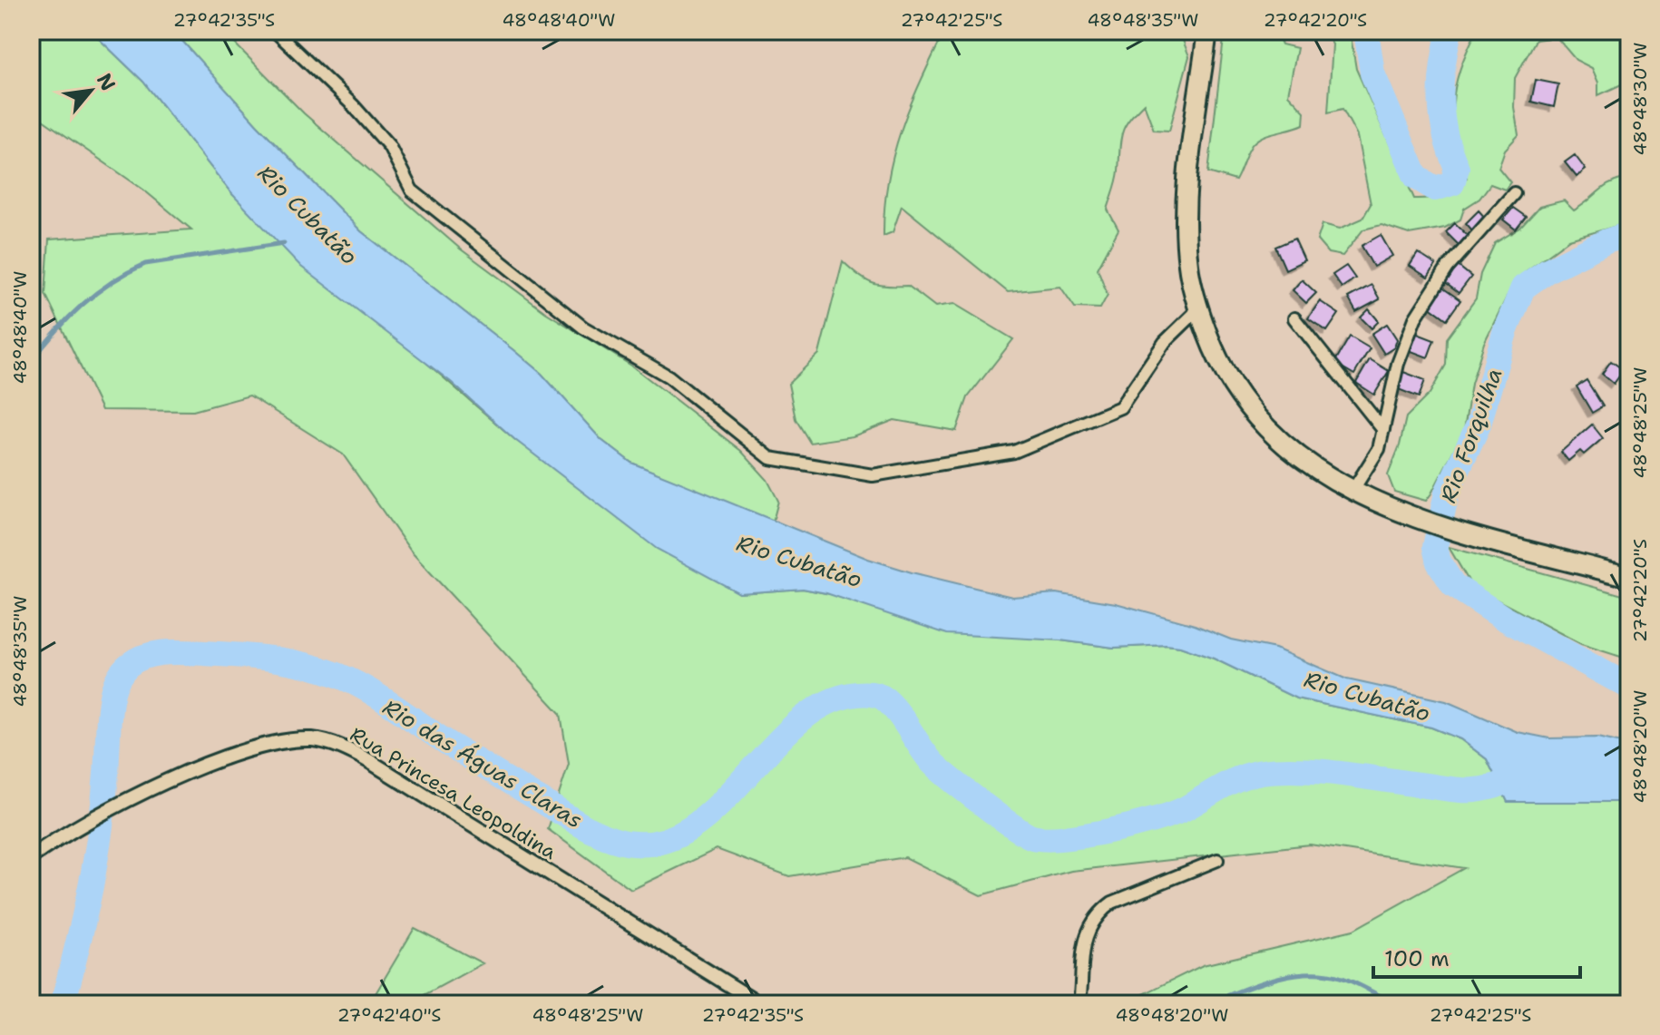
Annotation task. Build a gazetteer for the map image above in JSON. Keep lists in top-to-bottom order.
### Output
{
  "streets": {
    "street": ["Rua Princesa Leopoldina"]
  },
  "water": ["Rio Cubatão", "Rio Forquilha", "Rio das Águas Claras"],
  "scale_bar": "100 m",
  "north": "top right",
  "coordinates": [
    "27°42'35\"S",
    "48°48'40\"W",
    "27°42'25\"S",
    "48°48'35\"W",
    "27°42'20\"S",
    "48°48'30\"W",
    "48°48'25\"W",
    "48°48'20\"W",
    "27°42'40\"S"
  ]
}
